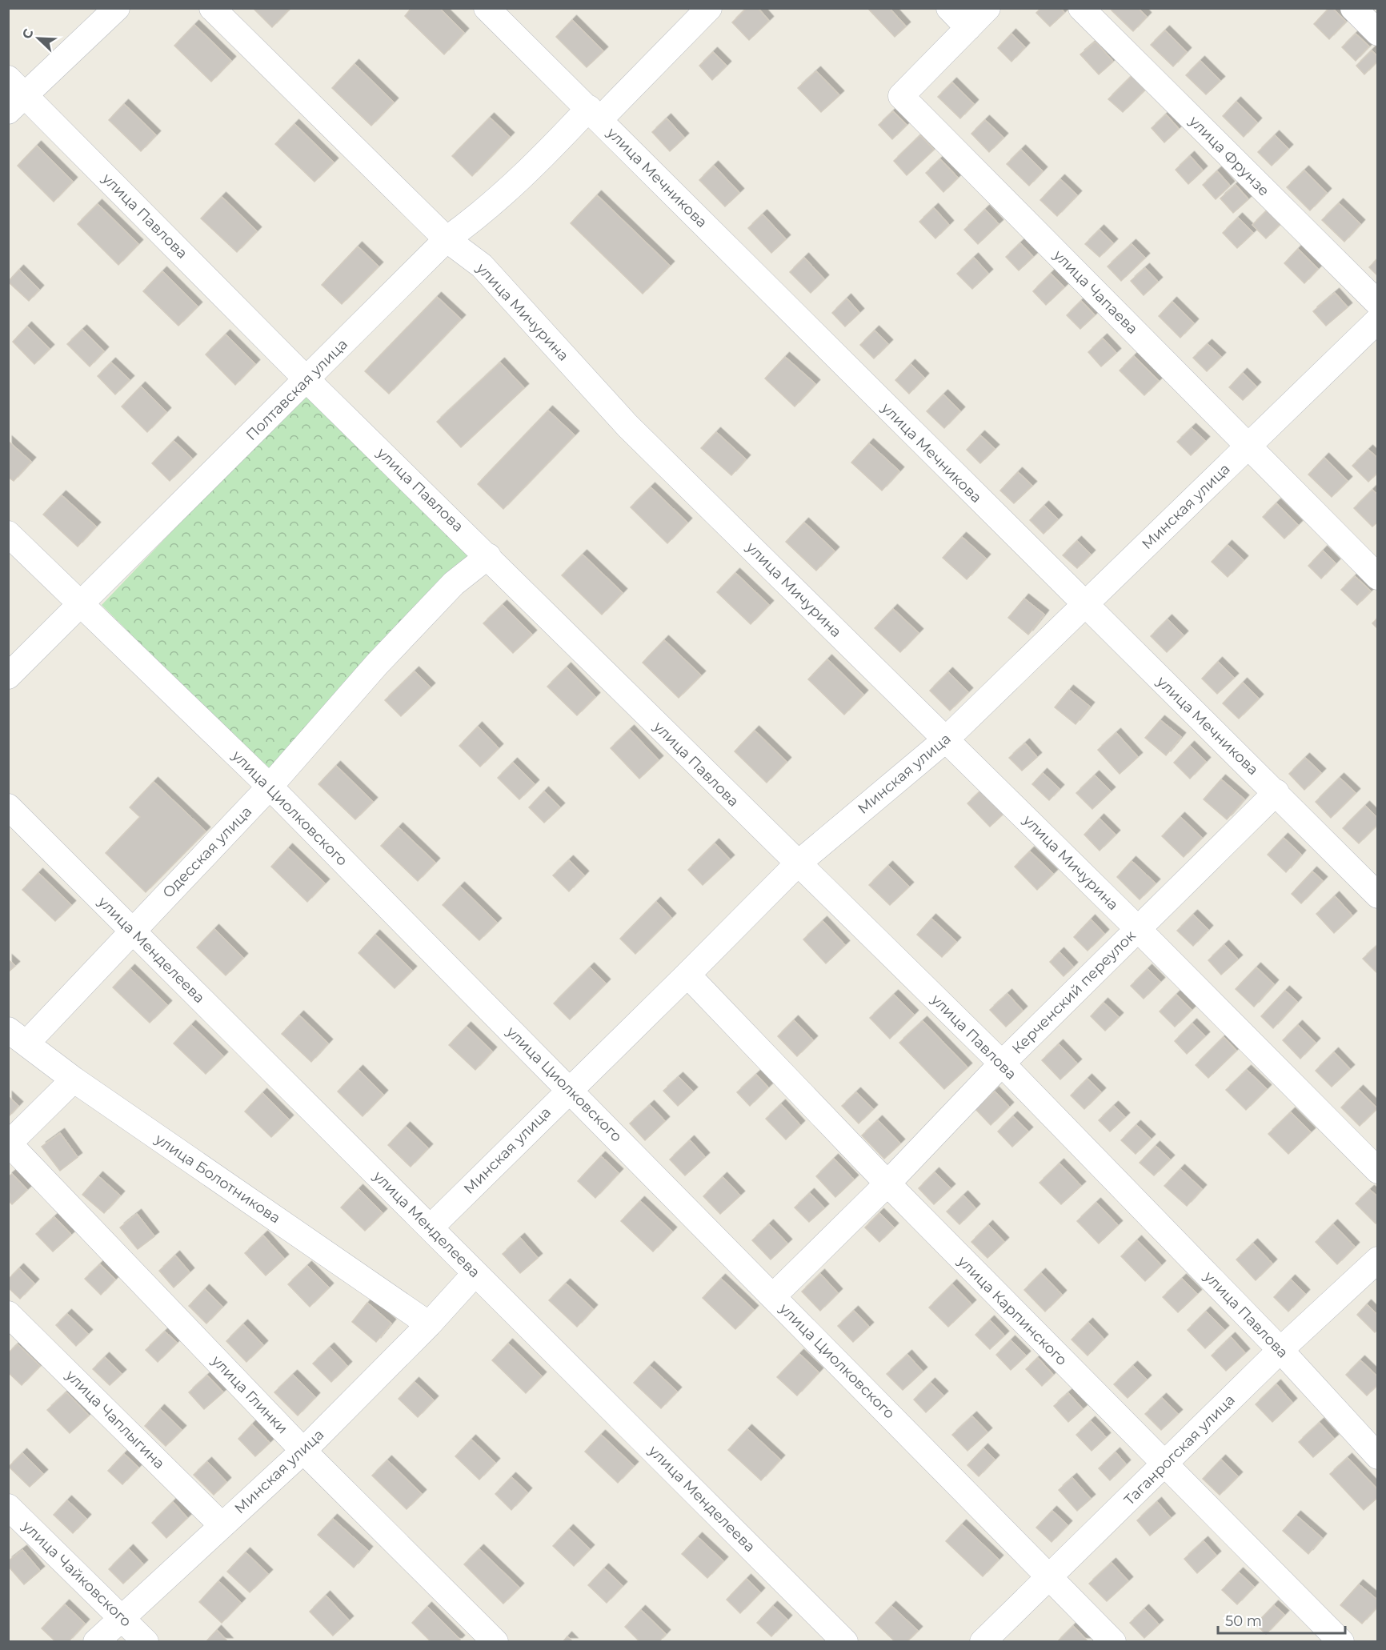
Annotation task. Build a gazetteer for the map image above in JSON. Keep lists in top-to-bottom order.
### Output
{
  "streets": {
    "street": [
      "улица Фрунзе",
      "улица Мечникова",
      "улица Павлова",
      "улица Чапаева",
      "улица Мичурина",
      "Полтавская улица",
      "Минская улица",
      "улица Циолковского",
      "Одесская улица",
      "улица Менделеева",
      "Керченский переулок",
      "улица Болотникова",
      "улица Карпинского",
      "улица Глинки",
      "улица Чаплыгина",
      "Таганрогская улица",
      "улица Чайковского"
    ]
  },
  "crossings": [
    ["улица Мечникова", "Полтавская улица"],
    ["улица Мечникова", "Минская улица"],
    ["улица Мечникова", "Керченский переулок"],
    ["улица Павлова", "Полтавская улица"],
    ["улица Павлова", "Минская улица"],
    ["улица Павлова", "Одесская улица"],
    ["улица Павлова", "Керченский переулок"],
    ["улица Павлова", "Таганрогская улица"],
    ["улица Чапаева", "Минская улица"],
    ["улица Мичурина", "Полтавская улица"],
    ["улица Мичурина", "Минская улица"],
    ["улица Мичурина", "Керченский переулок"],
    ["Полтавская улица", "улица Циолковского"],
    ["Минская улица", "улица Циолковского"],
    ["Минская улица", "улица Менделеева"],
    ["Минская улица", "улица Болотникова"],
    ["Минская улица", "улица Карпинского"],
    ["Минская улица", "улица Глинки"],
    ["Минская улица", "улица Чаплыгина"],
    ["Минская улица", "улица Чайковского"],
    ["улица Циолковского", "Одесская улица"],
    ["улица Циолковского", "Керченский переулок"],
    ["улица Циолковского", "Таганрогская улица"],
    ["Одесская улица", "улица Менделеева"],
    ["Одесская улица", "улица Болотникова"],
    ["Керченский переулок", "улица Карпинского"],
    ["улица Карпинского", "Таганрогская улица"]
  ],
  "scale_bar": "50 m",
  "north": "top left"
}
